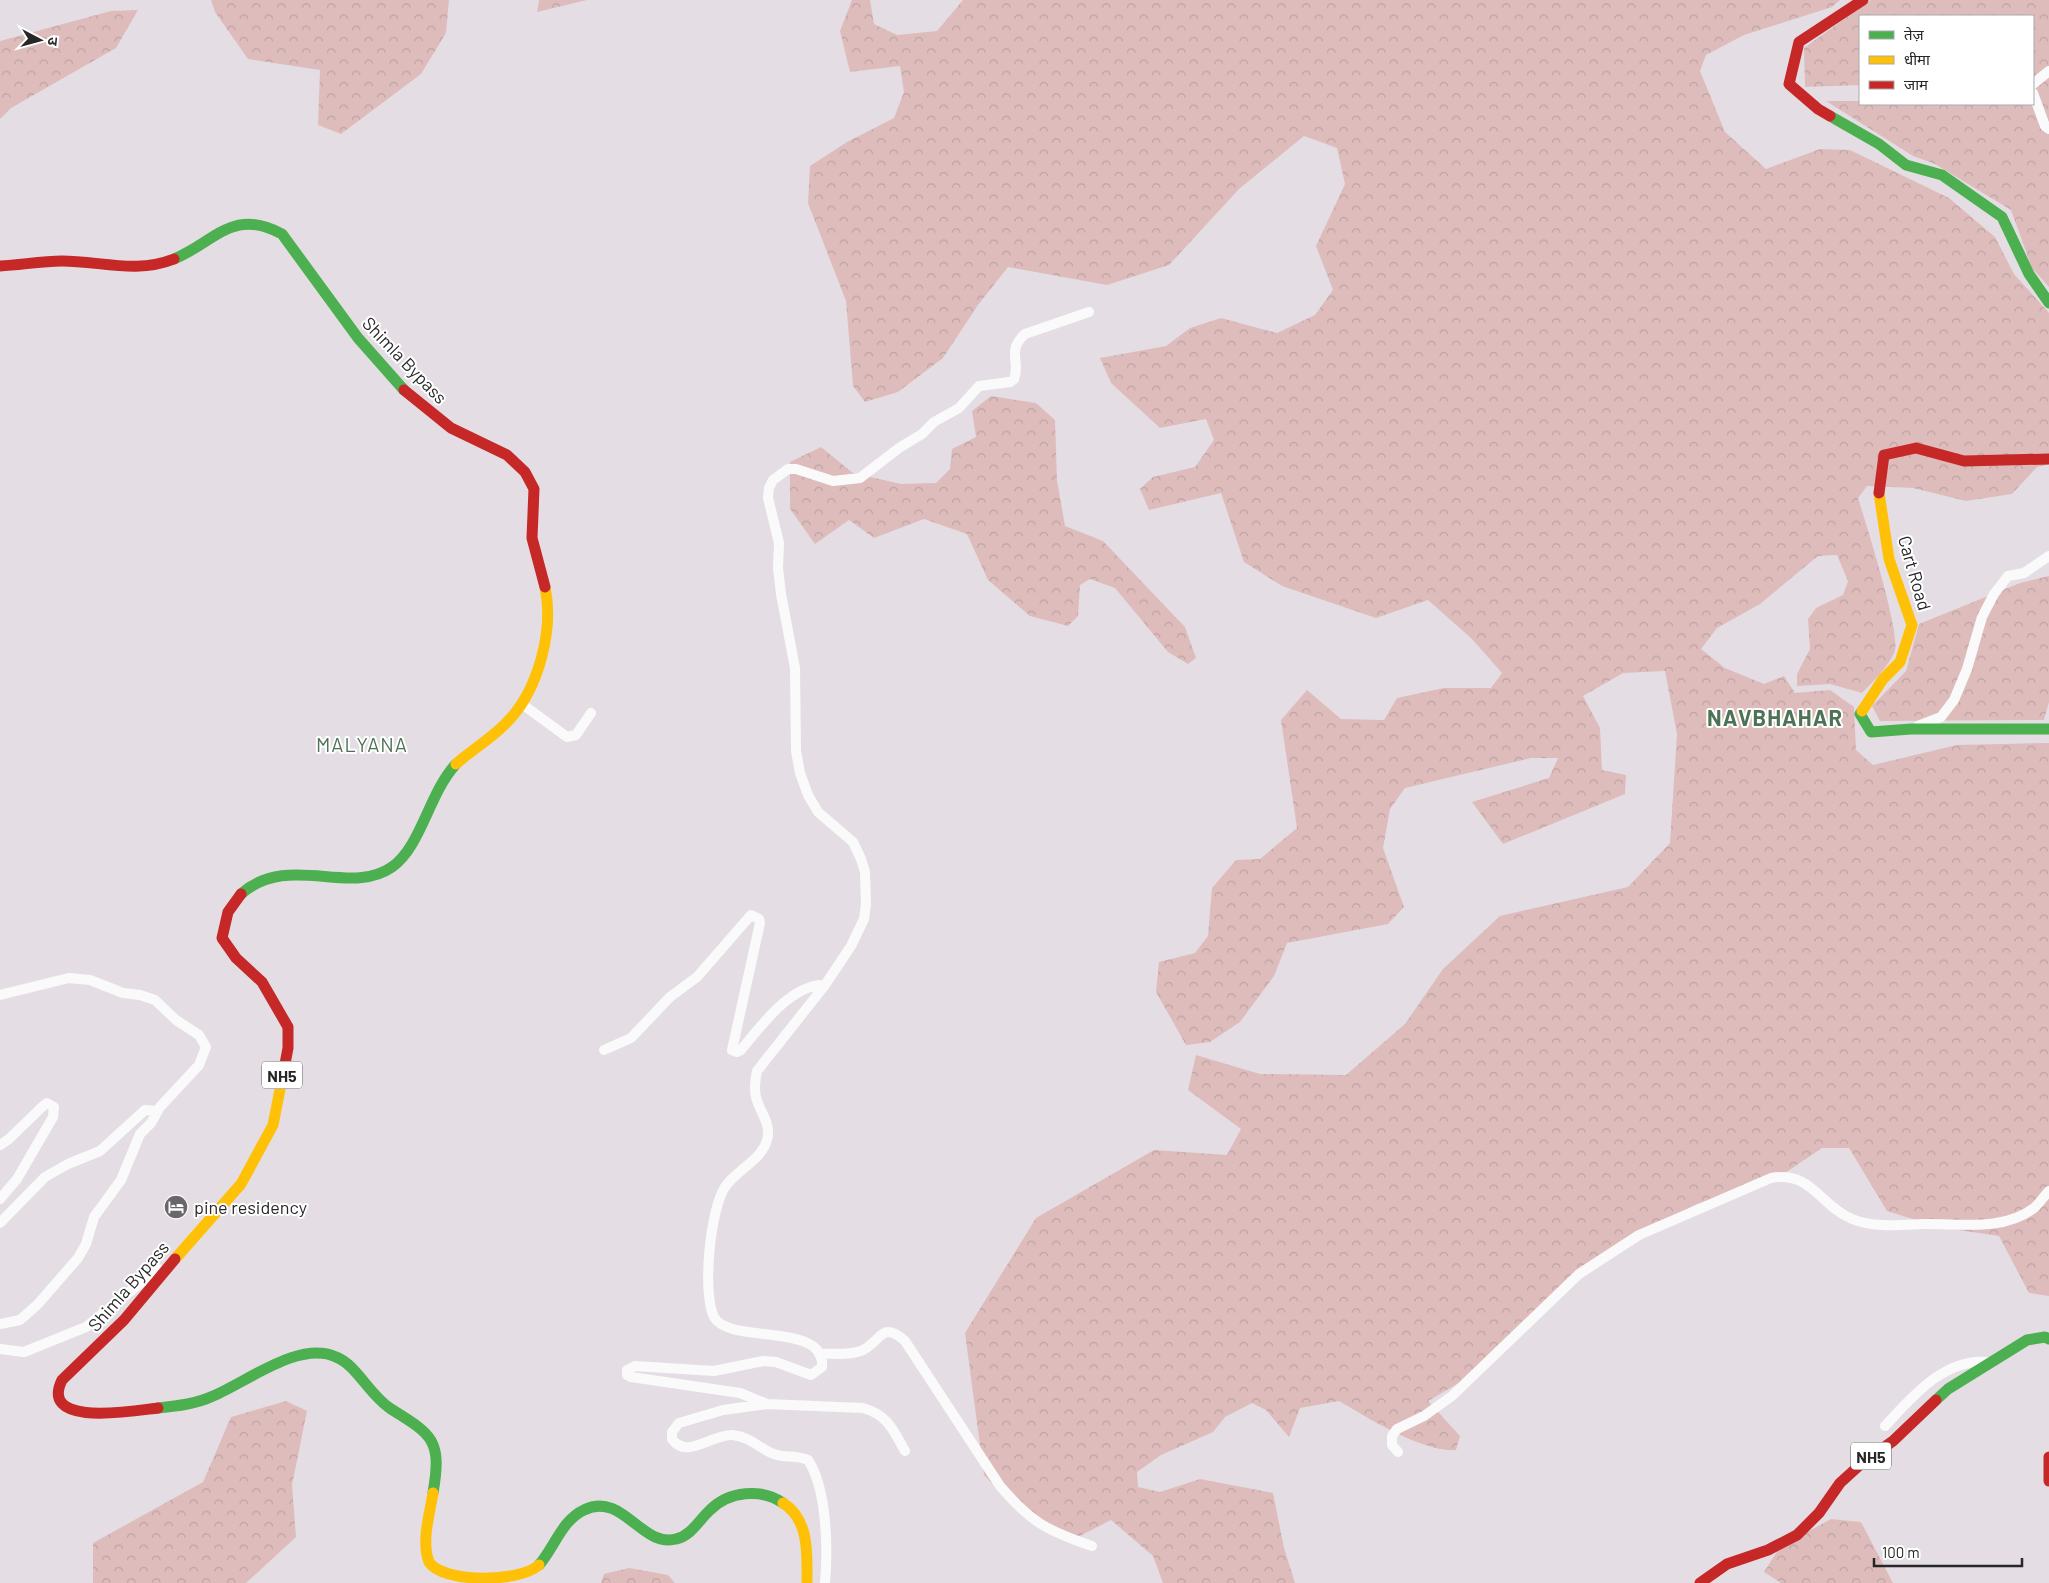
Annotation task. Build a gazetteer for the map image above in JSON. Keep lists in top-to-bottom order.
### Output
{
  "streets": {
    "main road": ["Shimla Bypass", "Cart Road", "NH5"]
  },
  "districts": ["NAVBHAHAR", "MALYANA"],
  "places": {
    "hotel": ["pine residency"]
  },
  "legend": ["तेज़", "धीमा", "जाम"],
  "scale_bar": "100 m",
  "north": "right"
}
